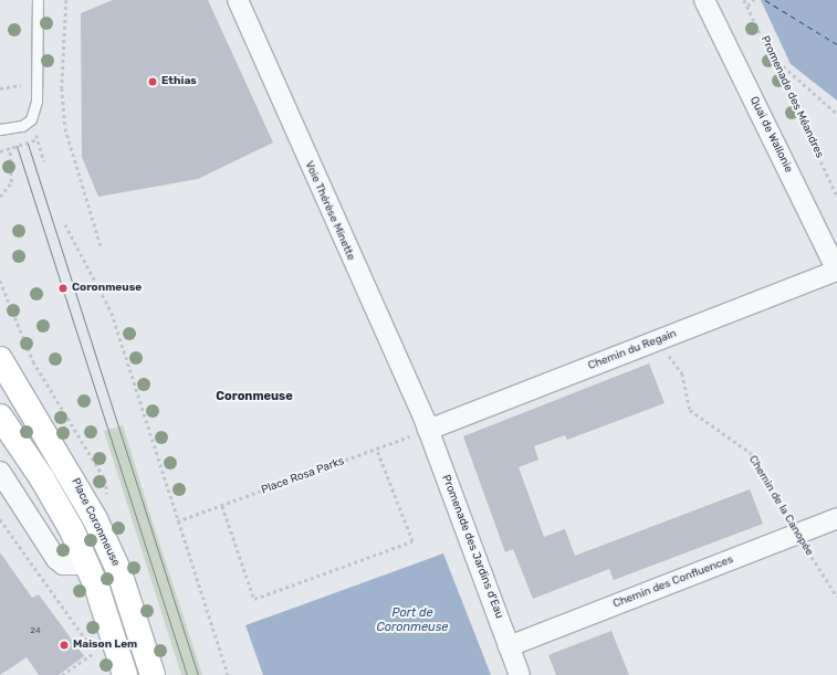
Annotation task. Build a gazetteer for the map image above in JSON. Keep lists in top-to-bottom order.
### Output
{
  "streets": {
    "main road": ["Place Coronmeuse"],
    "street": [
      "Quai de Wallonie",
      "Voie Thérèse Minette",
      "Chemin du Regain",
      "Promenade des Jardins d'Eau",
      "Chemin des Confluences"
    ],
    "path": ["Promenade des Méandres", "Place Rosa Parks", "Chemin de la Canopée"]
  },
  "crossings": [
    ["Quai de Wallonie", "Chemin du Regain"],
    ["Voie Thérèse Minette", "Chemin du Regain"],
    ["Voie Thérèse Minette", "Place Rosa Parks"],
    ["Voie Thérèse Minette", "Promenade des Jardins d'Eau"],
    ["Chemin du Regain", "Place Rosa Parks"],
    ["Chemin du Regain", "Chemin de la Canopée"],
    ["Chemin du Regain", "Promenade des Jardins d'Eau"],
    ["Place Rosa Parks", "Promenade des Jardins d'Eau"],
    ["Chemin de la Canopée", "Chemin des Confluences"],
    ["Promenade des Jardins d'Eau", "Chemin des Confluences"]
  ],
  "districts": ["Coronmeuse"],
  "water": ["Port de Coronmeuse"],
  "places": ["Ethias", "Coronmeuse", "Maison Lem"],
  "house_numbers": ["24"]
}
